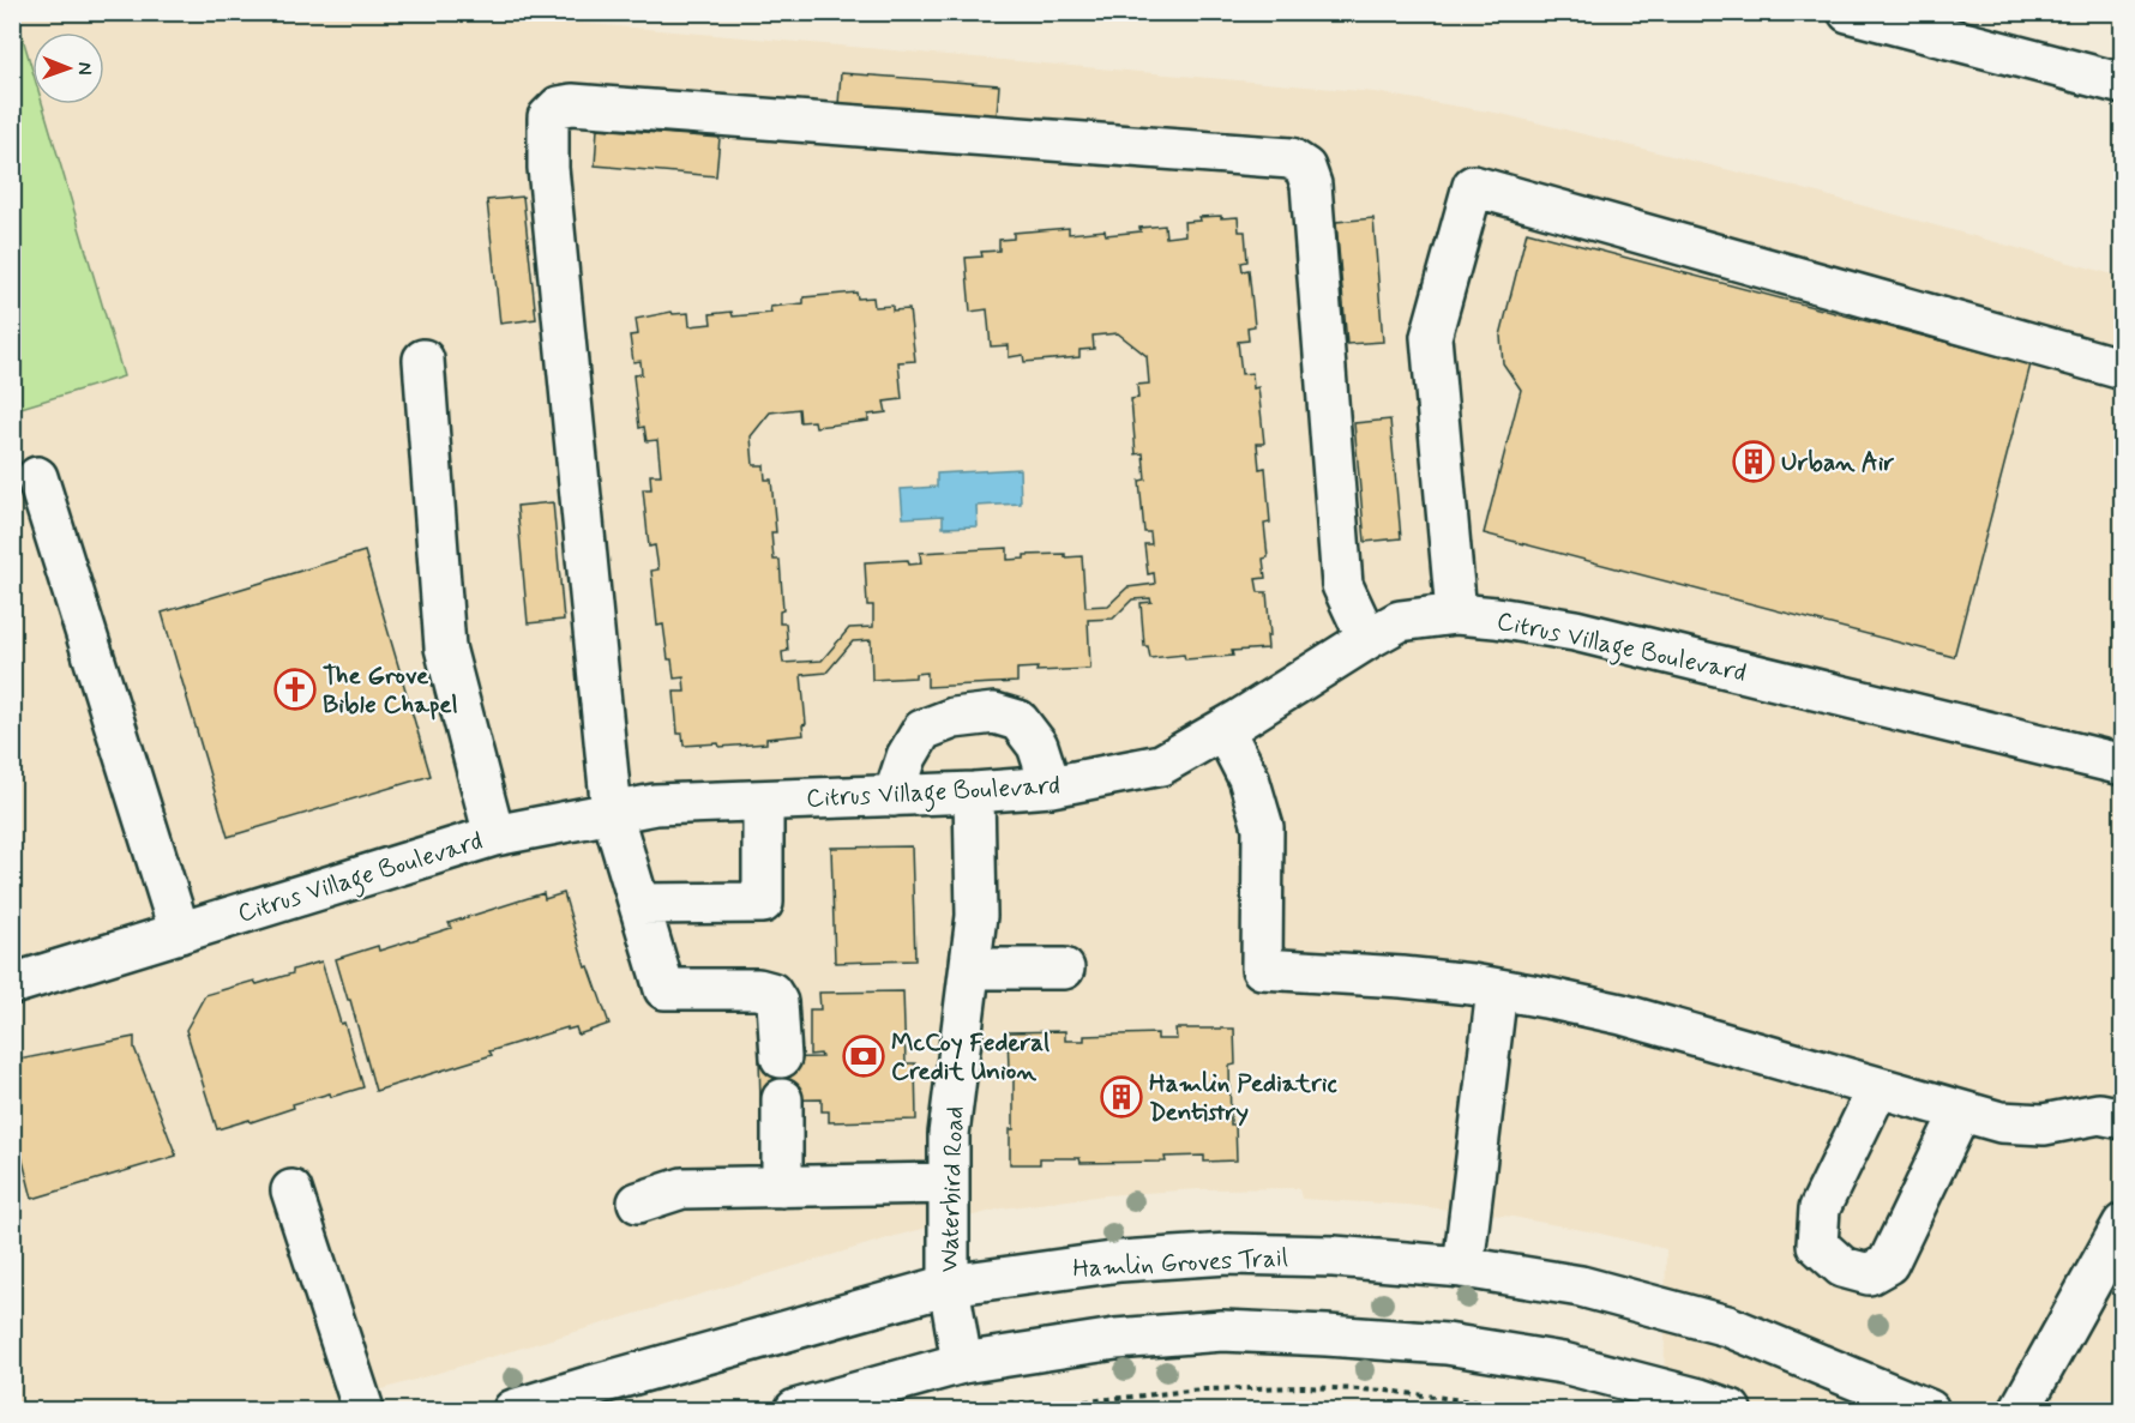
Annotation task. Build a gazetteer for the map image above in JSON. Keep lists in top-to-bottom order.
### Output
{
  "streets": {
    "main road": ["Citrus Village Boulevard", "Waterbird Road", "Hamlin Groves Trail"]
  },
  "crossings": [
    ["Citrus Village Boulevard", "Waterbird Road"],
    ["Waterbird Road", "Hamlin Groves Trail"]
  ],
  "places": {
    "building": ["Urban Air", "Hamlin Pediatric Dentistry"],
    "church": ["The Grove Bible Chapel"],
    "bank": ["McCoy Federal Credit Union"]
  },
  "north": "right"
}
